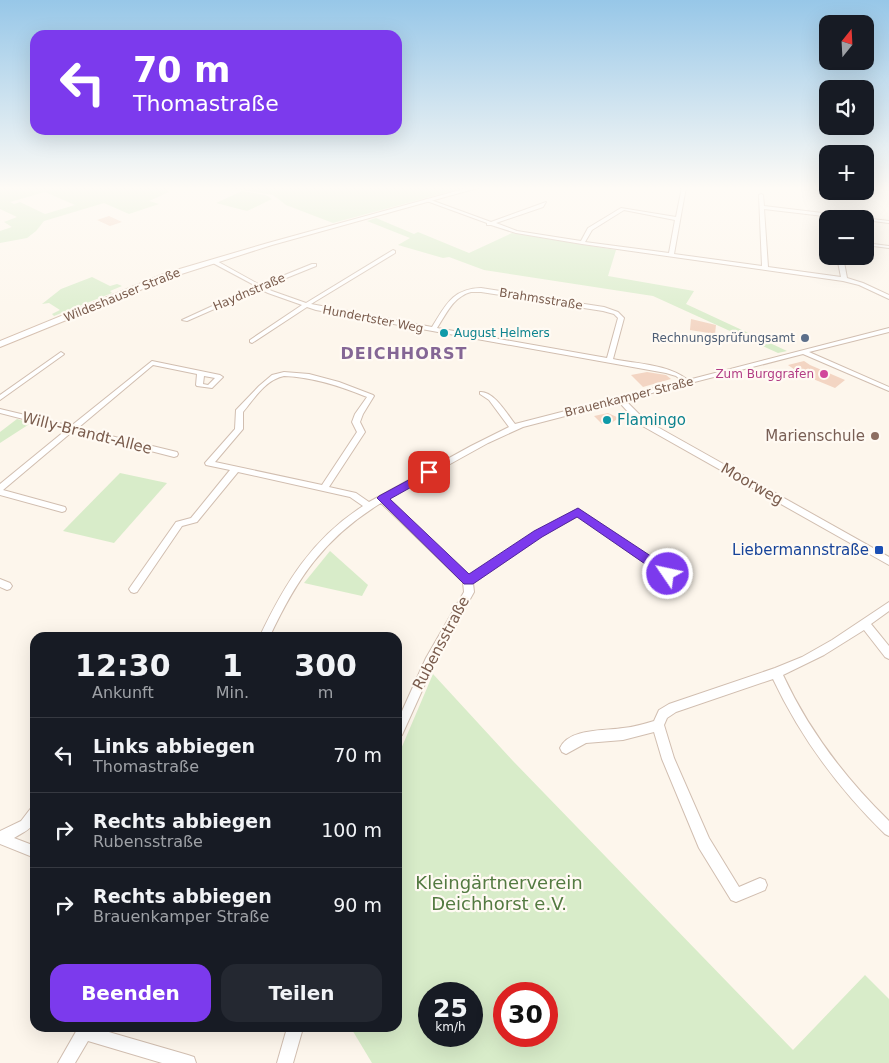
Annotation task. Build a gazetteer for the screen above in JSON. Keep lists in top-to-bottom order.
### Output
{
  "streets": {
    "main road": ["Wildeshauser Straße"],
    "street": [
      "Haydnstraße",
      "Brahmsstraße",
      "Hundertster Weg",
      "Brauenkamper Straße",
      "Willy-Brandt-Allee",
      "Moorweg",
      "Rubensstraße"
    ]
  },
  "crossings": [
    ["Haydnstraße", "Hundertster Weg"],
    ["Wildeshauser Straße", "Hundertster Weg"],
    ["Brahmsstraße", "Hundertster Weg"],
    ["Hundertster Weg", "Brauenkamper Straße"],
    ["Brauenkamper Straße", "Moorweg"],
    ["Brauenkamper Straße", "Rubensstraße"]
  ],
  "districts": ["DEICHHORST"],
  "parks": ["Kleingärtnerverein Deichhorst e.V."],
  "places": {
    "other": [
      "August Helmers",
      "Rechnungsprüfungsamt",
      "Zum Burggrafen",
      "Flamingo",
      "Marienschule"
    ],
    "transit": ["Liebermannstraße"]
  },
  "north": "top",
  "page": {
    "map_buttons": ["+", "−"],
    "turn": ["70 m", "Thomastraße"],
    "eta": [
      "12:30",
      "Ankunft",
      "1",
      "Min.",
      "300",
      "m"
    ],
    "list": [
      {
        "name": "Links abbiegen",
        "note": "Thomastraße",
        "value": "70 m"
      },
      {
        "name": "Rechts abbiegen",
        "note": "Rubensstraße",
        "value": "100 m"
      },
      {
        "name": "Rechts abbiegen",
        "note": "Brauenkamper Straße",
        "value": "90 m"
      }
    ],
    "buttons": ["Beenden", "Teilen"],
    "speed": "25 km/h",
    "limit": "30"
  }
}
